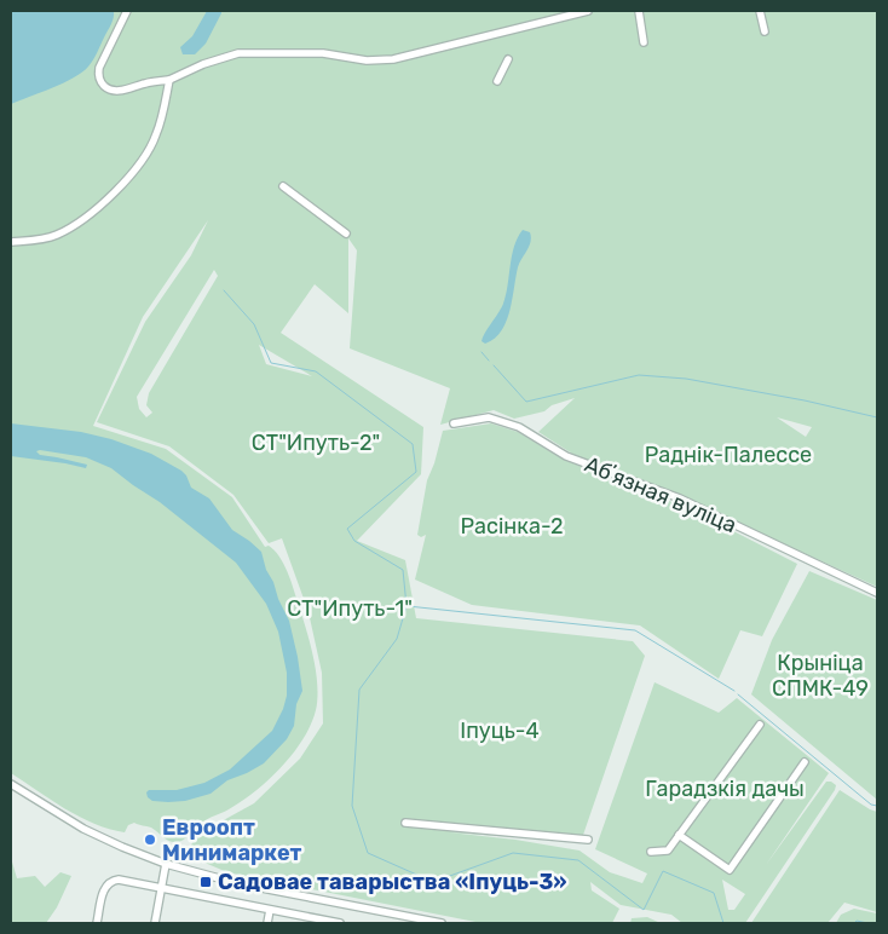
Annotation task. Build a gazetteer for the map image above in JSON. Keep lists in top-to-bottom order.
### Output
{
  "streets": {
    "street": ["Абʼязная вуліца"]
  },
  "parks": [
    "СТ\"Ипуть-2\"",
    "Раднік-Палессе",
    "Расінка-2",
    "СТ\"Ипуть-1\"",
    "Крыніца СПМК-49",
    "Іпуць-4",
    "Гарадзкія дачы"
  ],
  "places": {
    "other": ["Евроопт Минимаркет"],
    "transit": ["Садовае таварыства «Іпуць-3»"]
  }
}
